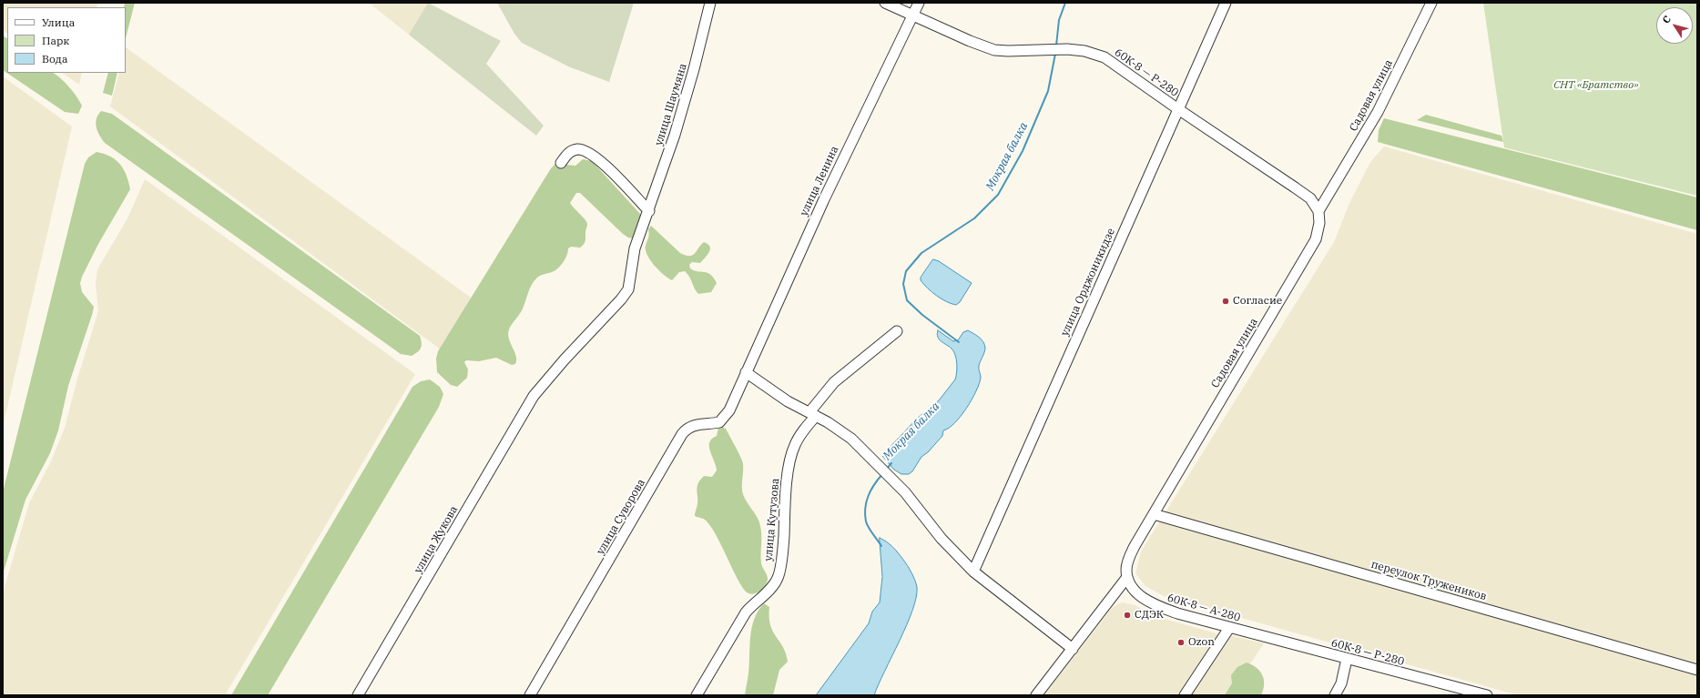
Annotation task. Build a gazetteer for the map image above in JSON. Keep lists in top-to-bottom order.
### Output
{
  "streets": {
    "street": [
      "60К-8 — Р-280",
      "Садовая улица",
      "улица Шаумяна",
      "улица Ленина",
      "улица Орджоникидзе",
      "улица Суворова",
      "улица Кутузова",
      "улица Жукова",
      "переулок Тружеников",
      "60К-8 — А-280"
    ]
  },
  "crossings": [
    ["60К-8 — Р-280", "Садовая улица"],
    ["60К-8 — Р-280", "улица Ленина"],
    ["60К-8 — Р-280", "улица Орджоникидзе"],
    ["60К-8 — Р-280", "60К-8 — А-280"],
    ["Садовая улица", "переулок Тружеников"],
    ["Садовая улица", "60К-8 — А-280"],
    ["улица Шаумяна", "улица Жукова"],
    ["улица Ленина", "улица Суворова"]
  ],
  "water": ["Мокрая балка"],
  "parks": ["СНТ «Братство»"],
  "places": ["Согласие", "СДЭК", "Ozon"],
  "legend": ["Улица", "Парк", "Вода"],
  "north": "top left"
}
